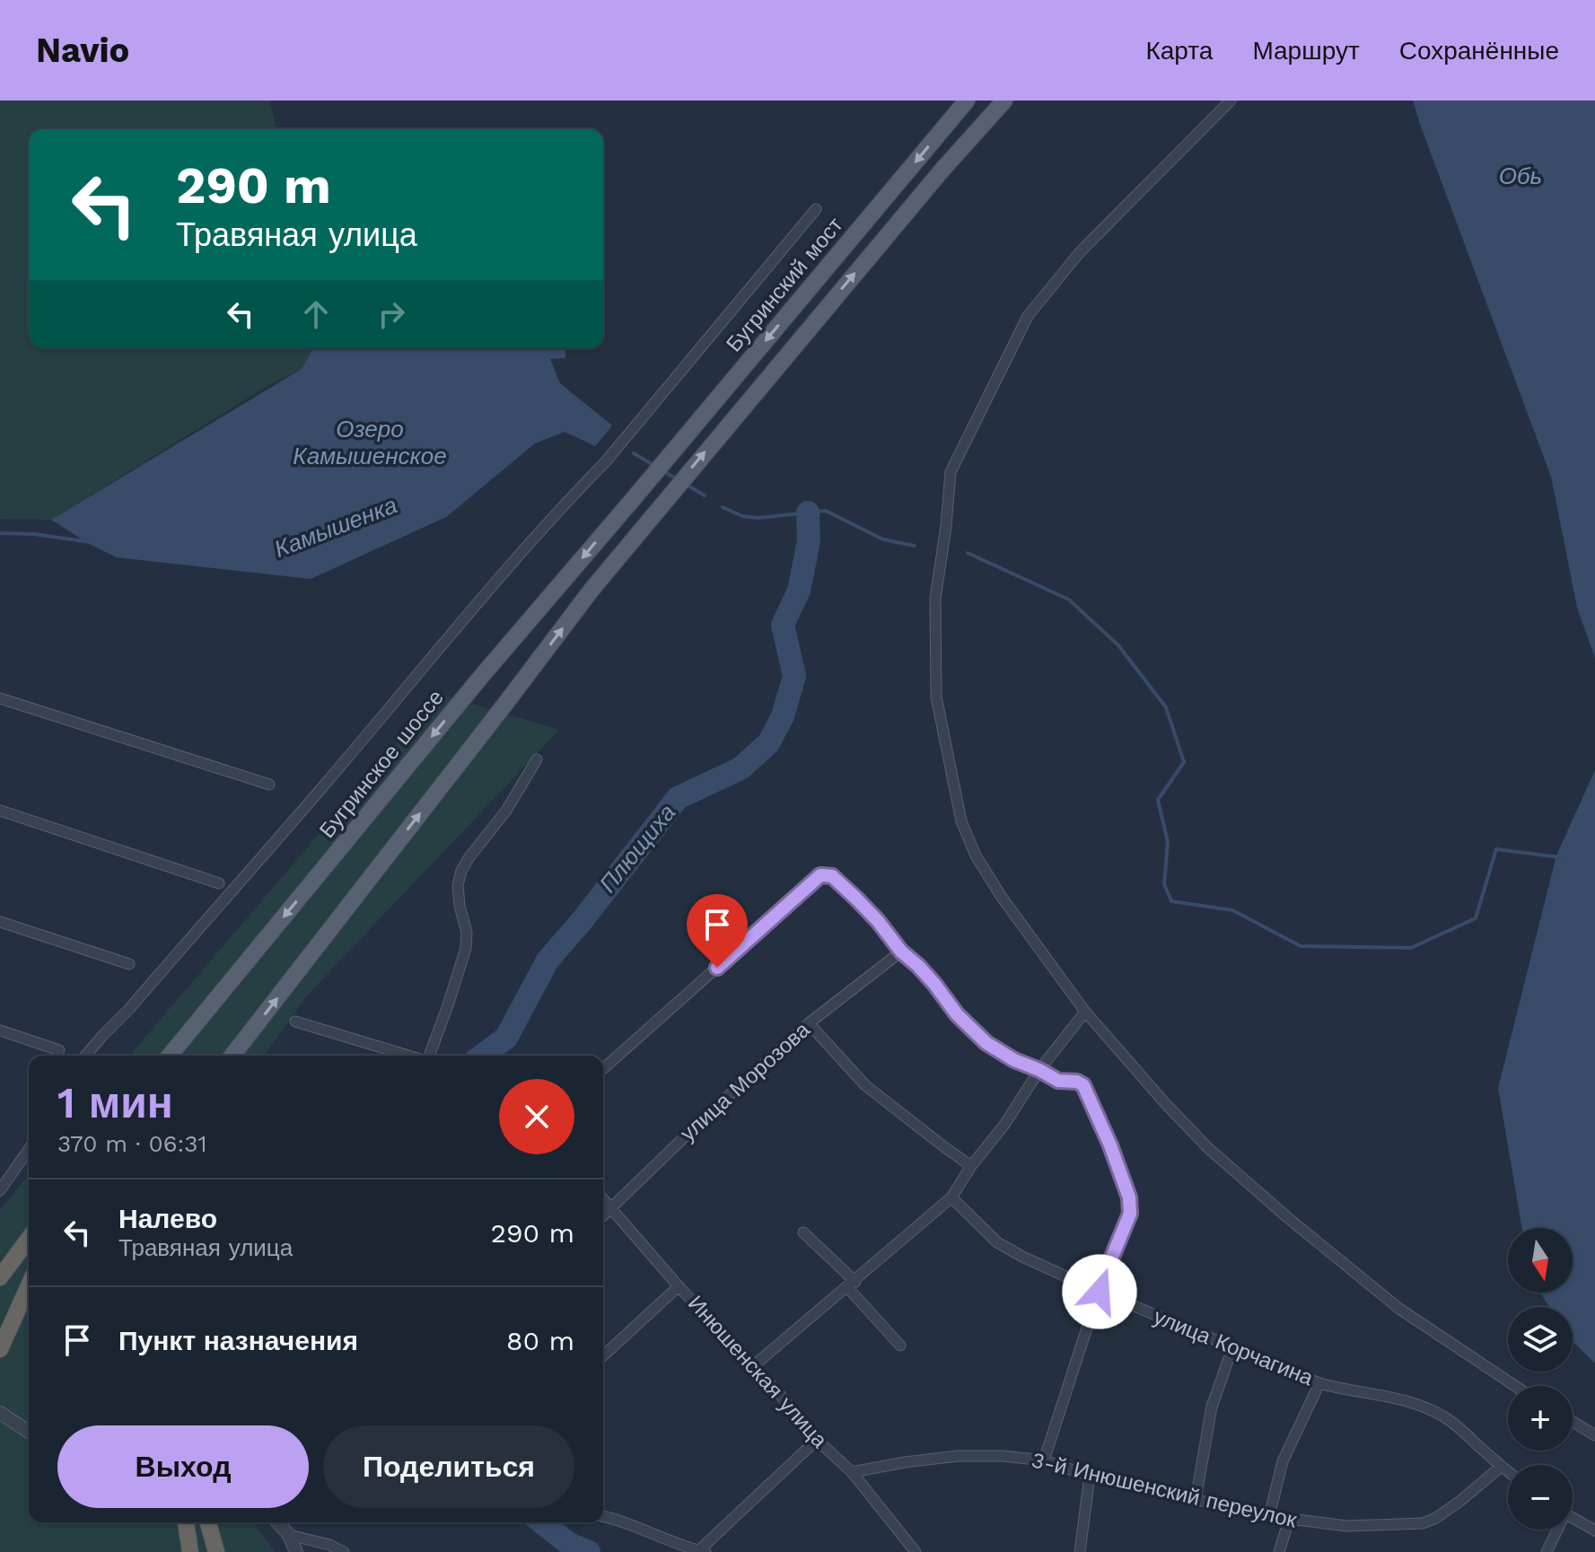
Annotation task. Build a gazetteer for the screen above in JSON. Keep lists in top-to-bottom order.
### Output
{
  "streets": {
    "main road": ["Бугринский мост", "Бугринское шоссе"],
    "street": [
      "улица Морозова",
      "улица Корчагина",
      "Инюшенская улица",
      "3-й Инюшенский переулок"
    ]
  },
  "crossings": [
    ["Бугринский мост", "Бугринское шоссе"],
    ["улица Морозова", "Инюшенская улица"],
    ["улица Корчагина", "3-й Инюшенский переулок"],
    ["Инюшенская улица", "3-й Инюшенский переулок"]
  ],
  "water": [
    "Обь",
    "Озеро Камышенское",
    "Камышенка",
    "Плющиха"
  ],
  "north": "bottom",
  "page": {
    "header": "Navio",
    "nav": ["Карта", "Маршрут", "Сохранённые"],
    "turn": ["290 m", "Травяная улица"],
    "heading": ["1 мин", "370 m · 06:31"],
    "list": [
      {
        "name": "Налево",
        "note": "Травяная улица",
        "value": "290 m"
      },
      {
        "name": "Пункт назначения",
        "value": "80 m"
      }
    ],
    "map_buttons": ["+", "−"],
    "buttons": ["Выход", "Поделиться"]
  }
}
